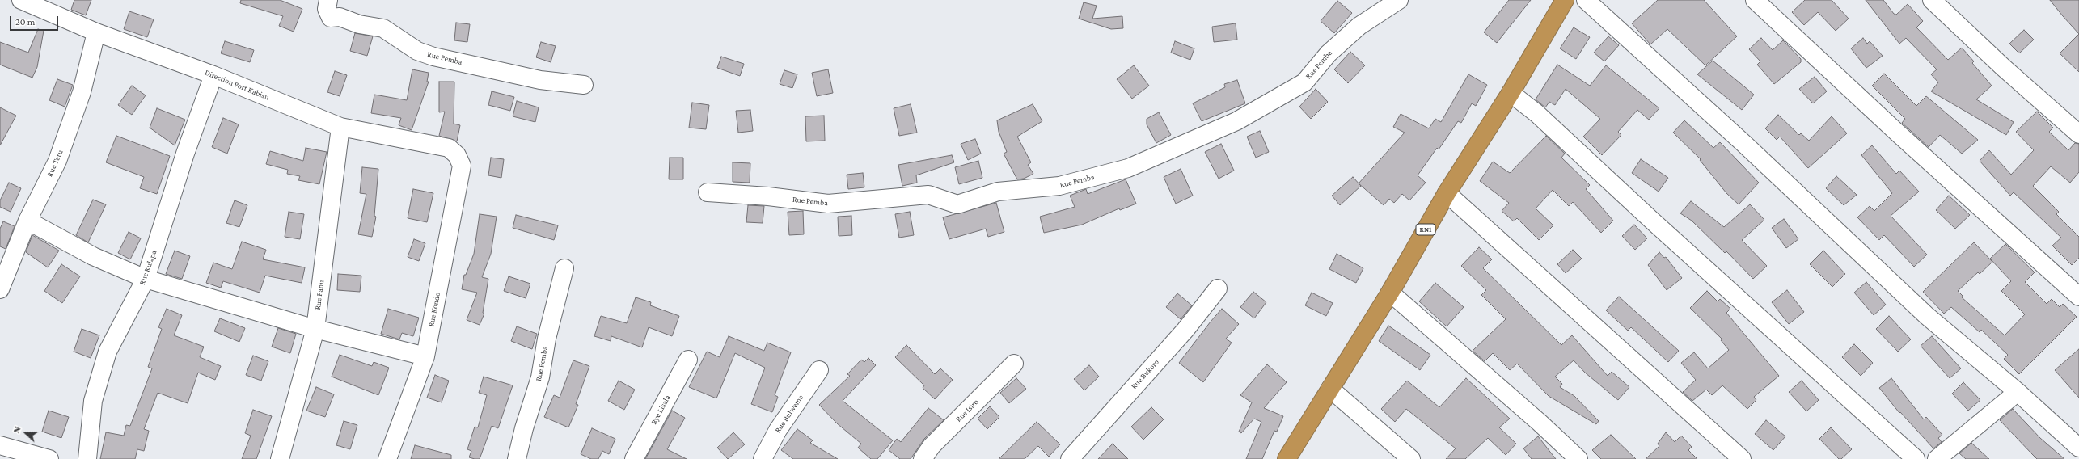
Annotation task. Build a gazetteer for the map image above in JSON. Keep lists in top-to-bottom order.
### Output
{
  "streets": {
    "highway": ["RN1"],
    "street": [
      "Rue Pemba",
      "Direction Port Kabisu",
      "Rue Tatu",
      "Rue Kulapa",
      "Rue Panu",
      "Rue Kondo",
      "Rue Bukoro",
      "Rye Lisala",
      "Rue Isiro",
      "Rue Bulweme"
    ]
  },
  "crossings": [
    ["Direction Port Kabisu", "Rue Tatu"],
    ["Direction Port Kabisu", "Rue Kulapa"],
    ["Direction Port Kabisu", "Rue Panu"],
    ["Direction Port Kabisu", "Rue Kondo"]
  ],
  "scale_bar": "20 m",
  "north": "left"
}
